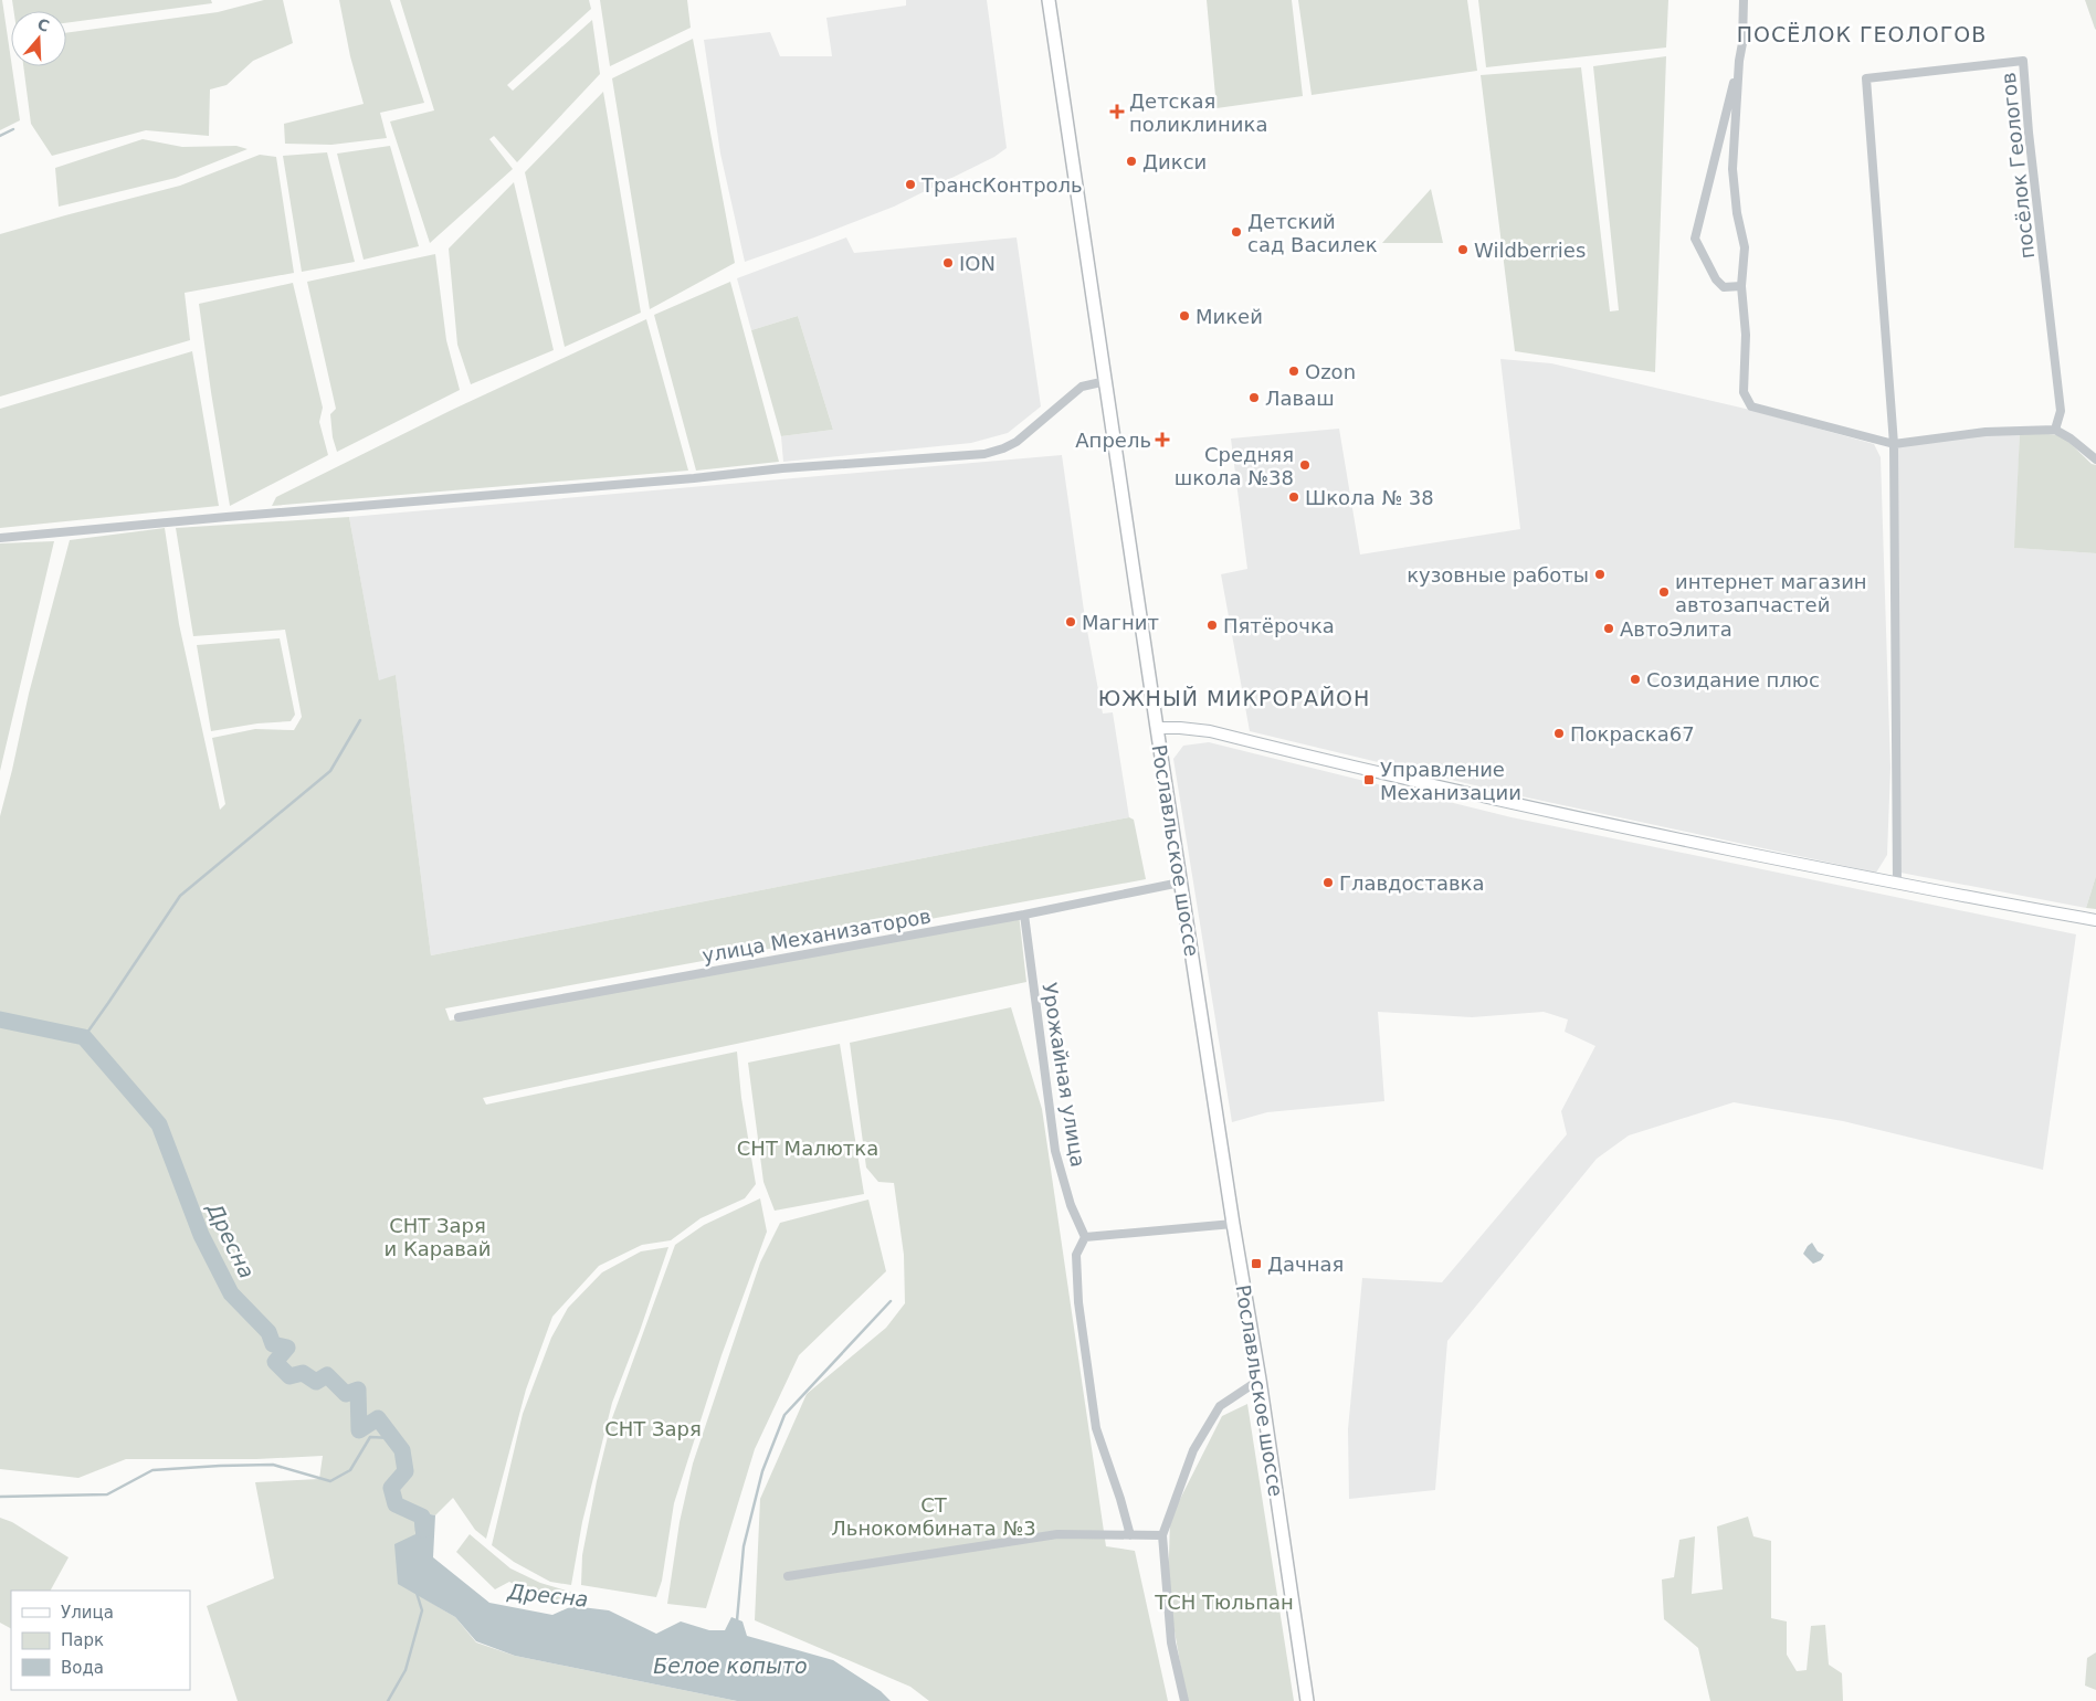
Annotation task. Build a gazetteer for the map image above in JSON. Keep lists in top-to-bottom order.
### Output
{
  "streets": {
    "main road": ["Рославльское шоссе"],
    "street": ["посёлок Геологов", "улица Механизаторов", "Урожайная улица"]
  },
  "crossings": [
    ["Рославльское шоссе", "улица Механизаторов"],
    ["улица Механизаторов", "Урожайная улица"]
  ],
  "districts": ["ПОСЁЛОК ГЕОЛОГОВ", "ЮЖНЫЙ МИКРОРАЙОН"],
  "water": ["Дресна", "Белое копыто"],
  "parks": [
    "СНТ Малютка",
    "СНТ Заря и Каравай",
    "СНТ Заря",
    "СТ Льнокомбината №3",
    "ТСН Тюльпан"
  ],
  "places": {
    "health": ["Детская поликлиника", "Апрель"],
    "other": [
      "Дикси",
      "ТрансКонтроль",
      "Детский сад Василек",
      "Wildberries",
      "ION",
      "Микей",
      "Ozon",
      "Лаваш",
      "Средняя школа №38",
      "Школа № 38",
      "кузовные работы",
      "интернет магазин автозапчастей",
      "Магнит",
      "Пятёрочка",
      "АвтоЭлита",
      "Созидание плюс",
      "Покраска67",
      "Главдоставка"
    ],
    "transit": ["Управление Механизации", "Дачная"]
  },
  "legend": ["Улица", "Парк", "Вода"],
  "north": "top"
}
